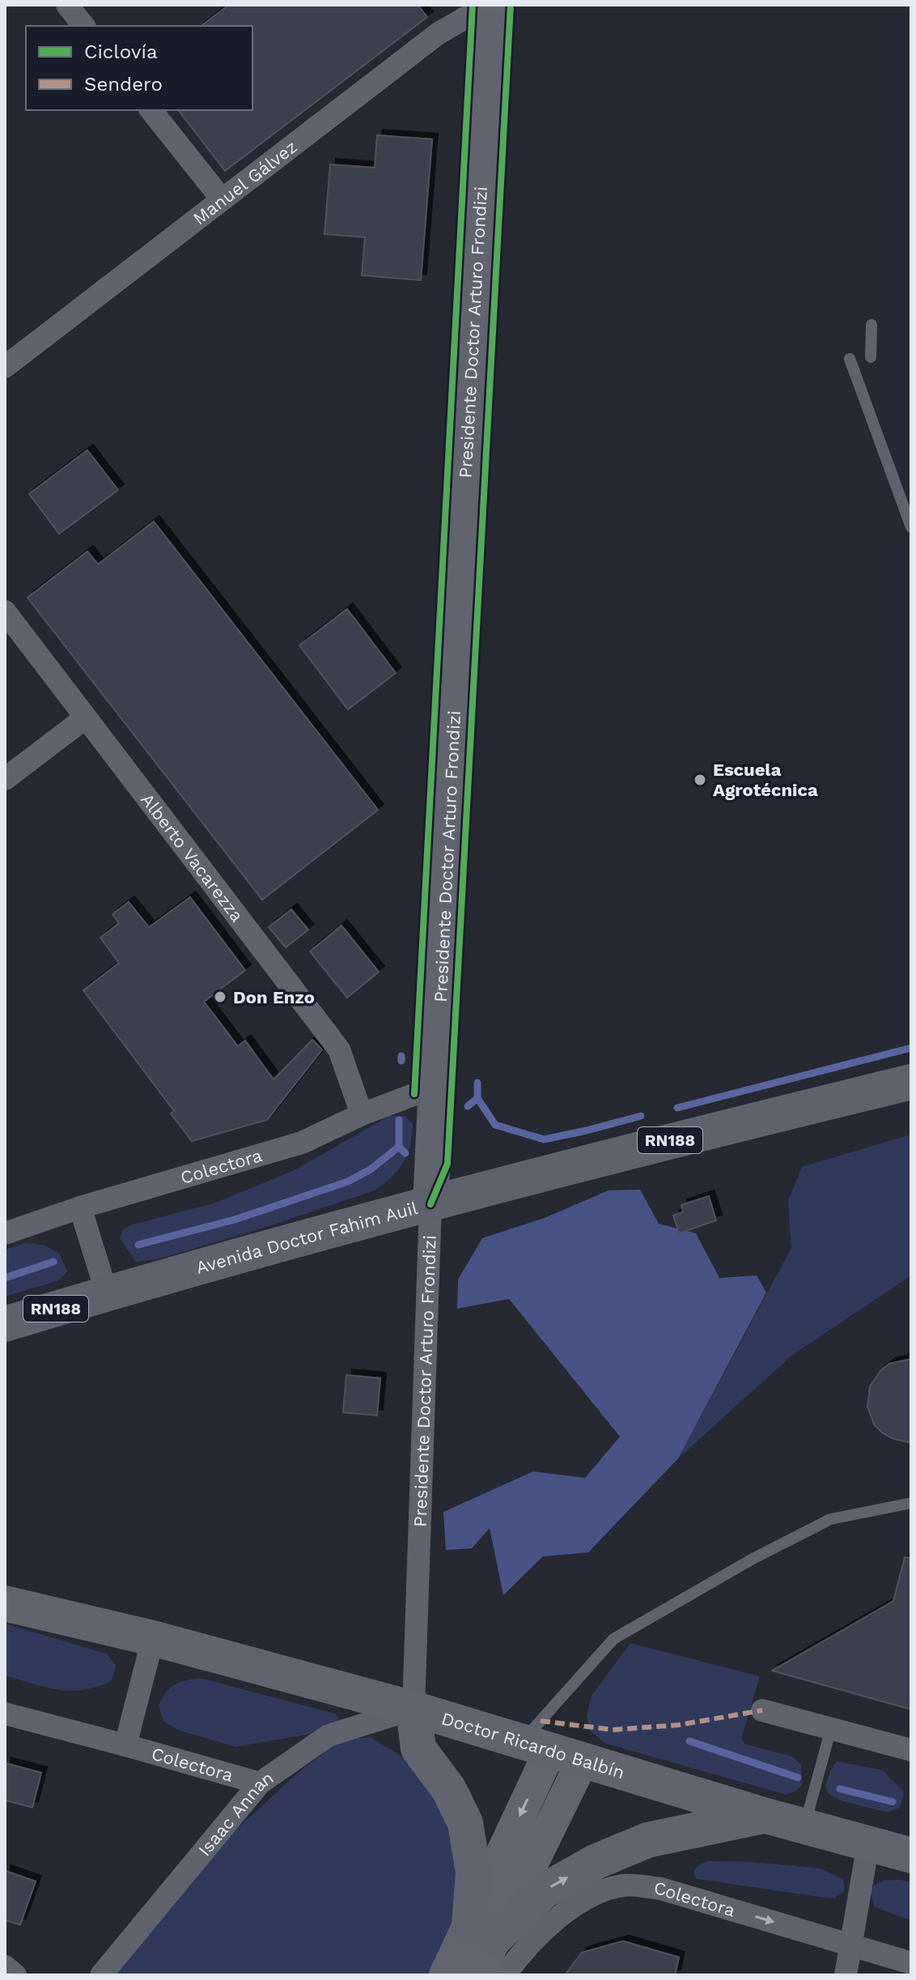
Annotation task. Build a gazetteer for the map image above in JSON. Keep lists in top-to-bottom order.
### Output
{
  "streets": {
    "highway": ["RN188", "Avenida Doctor Fahim Auil"],
    "main road": ["Presidente Doctor Arturo Frondizi", "Doctor Ricardo Balbín"],
    "street": [
      "Manuel Gálvez",
      "Alberto Vacarezza",
      "Colectora",
      "Isaac Annan"
    ]
  },
  "crossings": [
    ["Manuel Gálvez", "Presidente Doctor Arturo Frondizi"],
    ["Presidente Doctor Arturo Frondizi", "Colectora"],
    ["Presidente Doctor Arturo Frondizi", "Avenida Doctor Fahim Auil"],
    ["Presidente Doctor Arturo Frondizi", "Doctor Ricardo Balbín"],
    ["Presidente Doctor Arturo Frondizi", "Isaac Annan"],
    ["Alberto Vacarezza", "Colectora"],
    ["Colectora", "Isaac Annan"],
    ["Doctor Ricardo Balbín", "Isaac Annan"]
  ],
  "places": ["Escuela Agrotécnica", "Don Enzo"],
  "legend": ["Ciclovía", "Sendero"]
}
